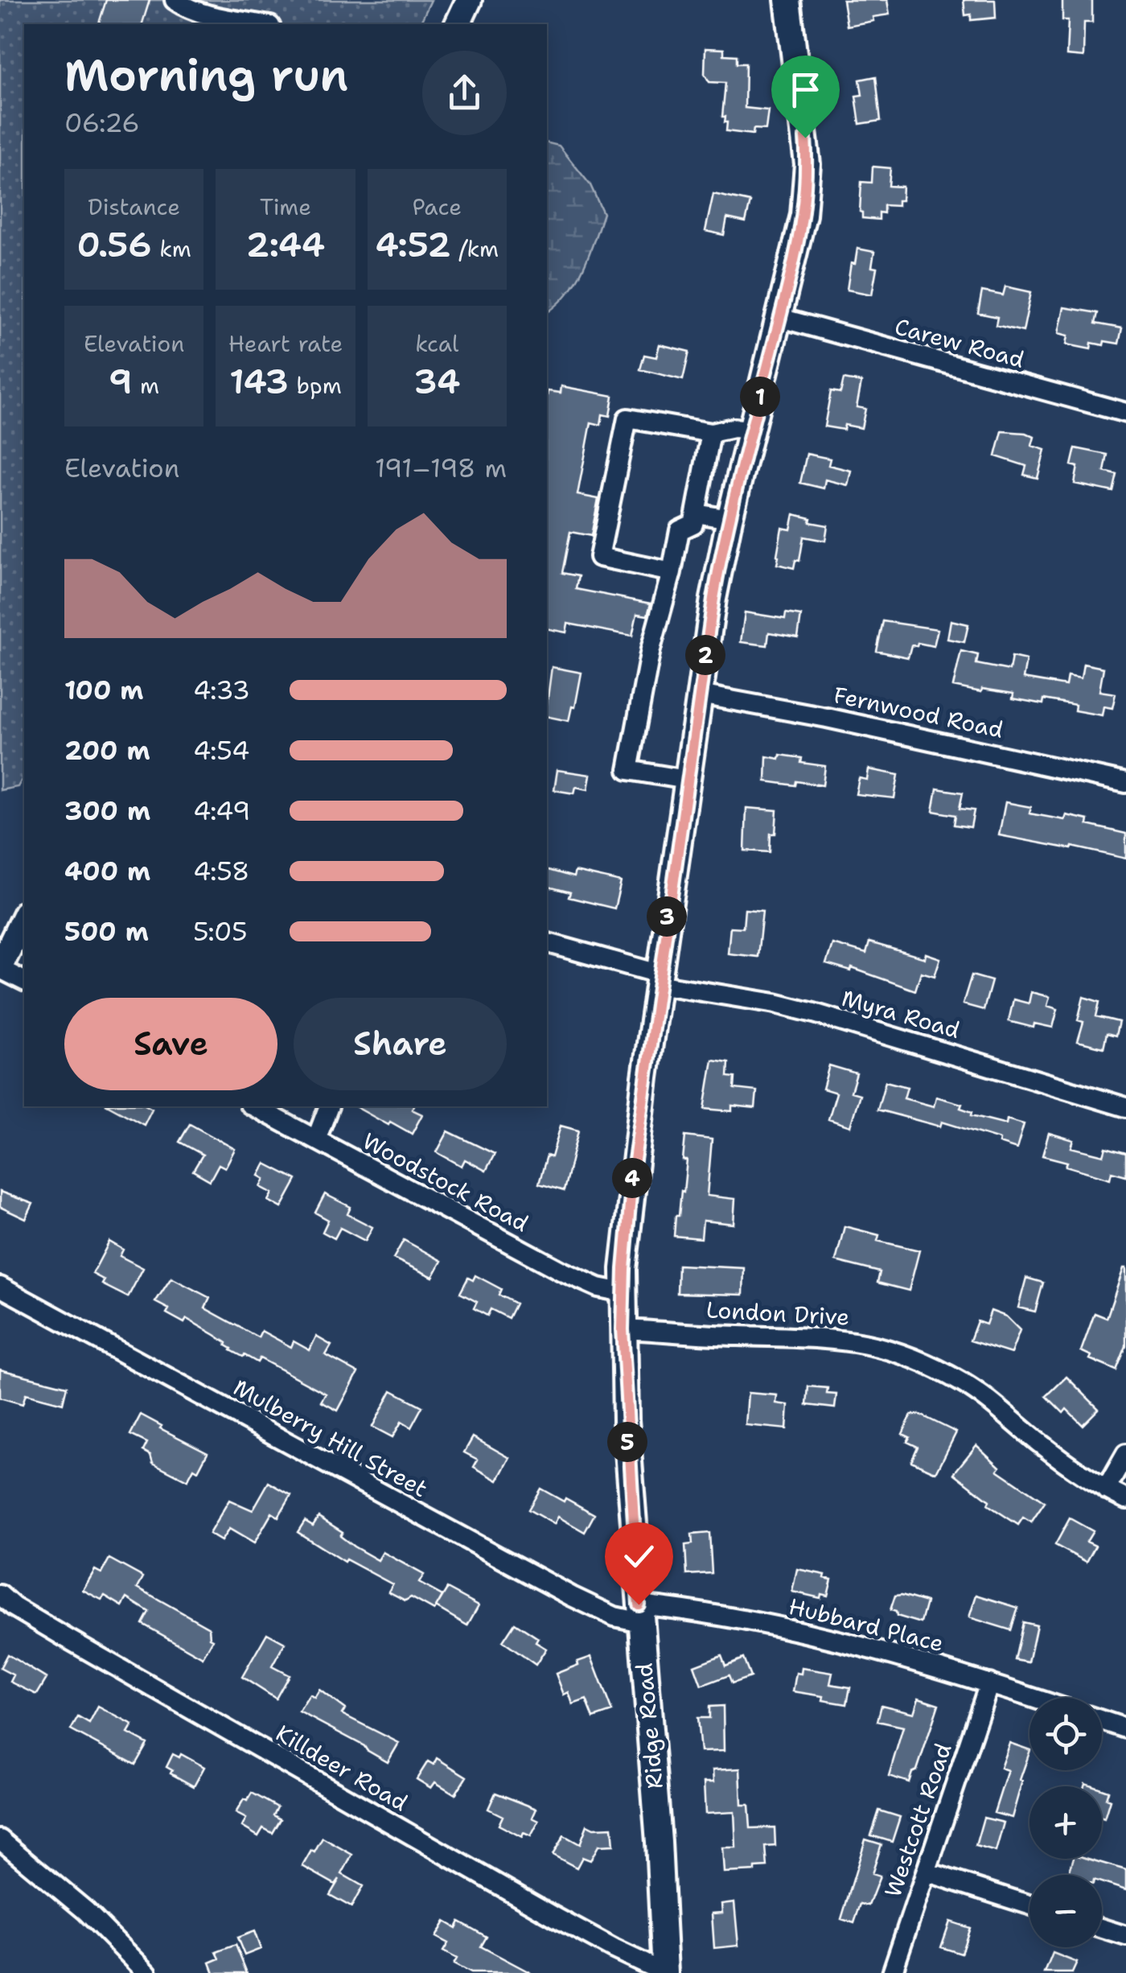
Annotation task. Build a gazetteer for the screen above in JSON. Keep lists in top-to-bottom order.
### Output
{
  "streets": {
    "main road": ["Ridge Road"],
    "street": [
      "Carew Road",
      "Fernwood Road",
      "Myra Road",
      "Woodstock Road",
      "London Drive",
      "Mulberry Hill Street",
      "Hubbard Place",
      "Killdeer Road",
      "Westcott Road"
    ]
  },
  "crossings": [
    ["Carew Road", "Ridge Road"],
    ["Fernwood Road", "Ridge Road"],
    ["Myra Road", "Ridge Road"],
    ["Woodstock Road", "Ridge Road"],
    ["London Drive", "Ridge Road"],
    ["Mulberry Hill Street", "Hubbard Place"],
    ["Mulberry Hill Street", "Ridge Road"],
    ["Hubbard Place", "Ridge Road"],
    ["Hubbard Place", "Westcott Road"],
    ["Ridge Road", "Killdeer Road"]
  ],
  "page": {
    "heading": ["Morning run", "06:26"],
    "stats": [
      ["Distance", "0.56 km"],
      ["Time", "2:44"],
      ["Pace", "4:52 /km"],
      ["Elevation", "9 m"],
      ["Heart rate", "143 bpm"],
      ["kcal", "34"]
    ],
    "pins": [
      "1",
      "2",
      "3",
      "4",
      "5"
    ],
    "chart": ["Elevation", "191–198 m"],
    "list": [
      {
        "name": "100 m",
        "note": "4:33"
      },
      {
        "name": "200 m",
        "note": "4:54"
      },
      {
        "name": "300 m",
        "note": "4:49"
      },
      {
        "name": "400 m",
        "note": "4:58"
      },
      {
        "name": "500 m",
        "note": "5:05"
      }
    ],
    "buttons": ["Save", "Share"],
    "map_buttons": ["+", "−"]
  }
}
